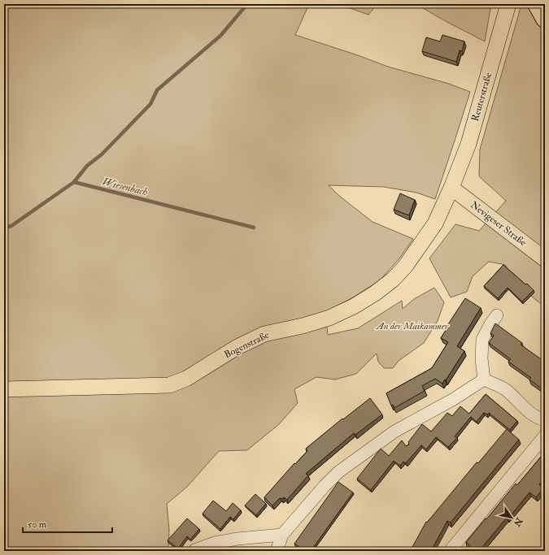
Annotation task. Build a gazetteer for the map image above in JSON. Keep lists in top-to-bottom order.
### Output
{
  "streets": {
    "main road": ["Reuterstraße", "Nevigeser Straße", "Bogenstraße"]
  },
  "crossings": [
    ["Reuterstraße", "Nevigeser Straße"],
    ["Reuterstraße", "Bogenstraße"],
    ["Nevigeser Straße", "Bogenstraße"]
  ],
  "water": ["Wiesenbach"],
  "parks": ["An der Maikammer"],
  "scale_bar": "50 m",
  "north": "bottom right"
}
